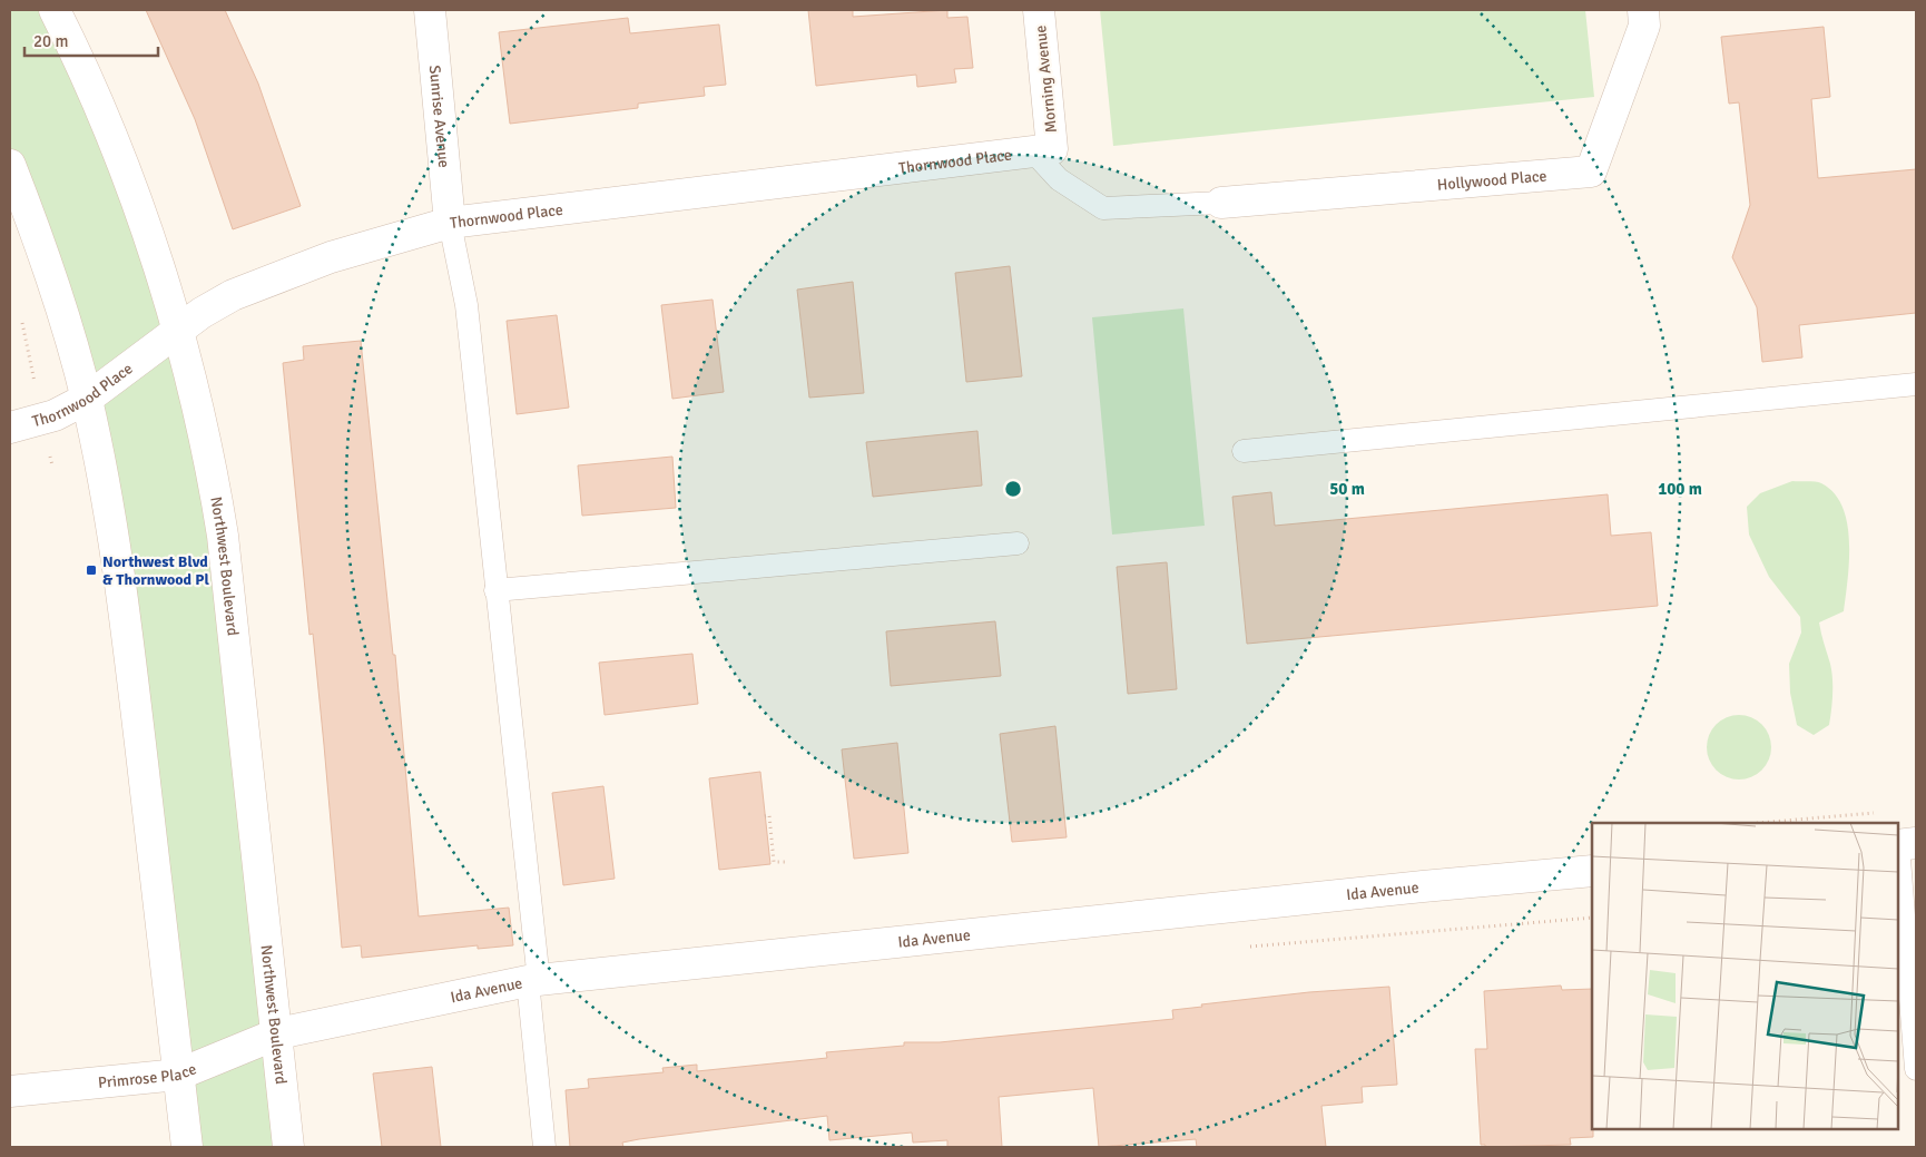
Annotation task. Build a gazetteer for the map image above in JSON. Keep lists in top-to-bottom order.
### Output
{
  "streets": {
    "street": [
      "Morning Avenue",
      "Sunrise Avenue",
      "Thornwood Place",
      "Hollywood Place",
      "Northwest Boulevard",
      "Ida Avenue",
      "Primrose Place"
    ]
  },
  "crossings": [
    ["Morning Avenue", "Thornwood Place"],
    ["Sunrise Avenue", "Thornwood Place"],
    ["Thornwood Place", "Northwest Boulevard"],
    ["Northwest Boulevard", "Ida Avenue"],
    ["Northwest Boulevard", "Primrose Place"],
    ["Ida Avenue", "Primrose Place"]
  ],
  "places": {
    "transit": ["Northwest Blvd & Thornwood Pl"]
  },
  "scale_bar": "20 m",
  "rings": ["50 m", "100 m"]
}
